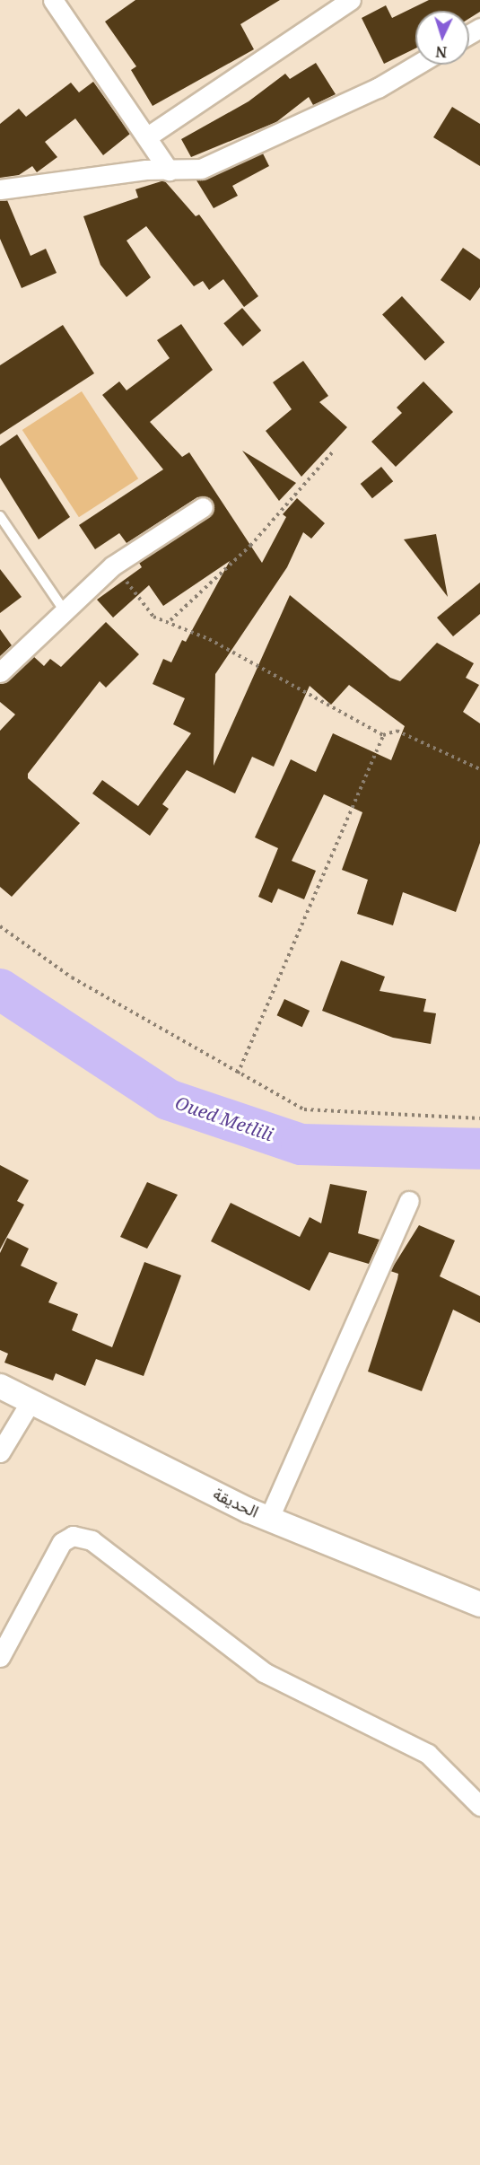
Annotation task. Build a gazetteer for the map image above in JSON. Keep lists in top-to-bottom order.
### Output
{
  "streets": {
    "street": ["الحديقة"]
  },
  "water": ["Oued Metlili"],
  "north": "bottom"
}
